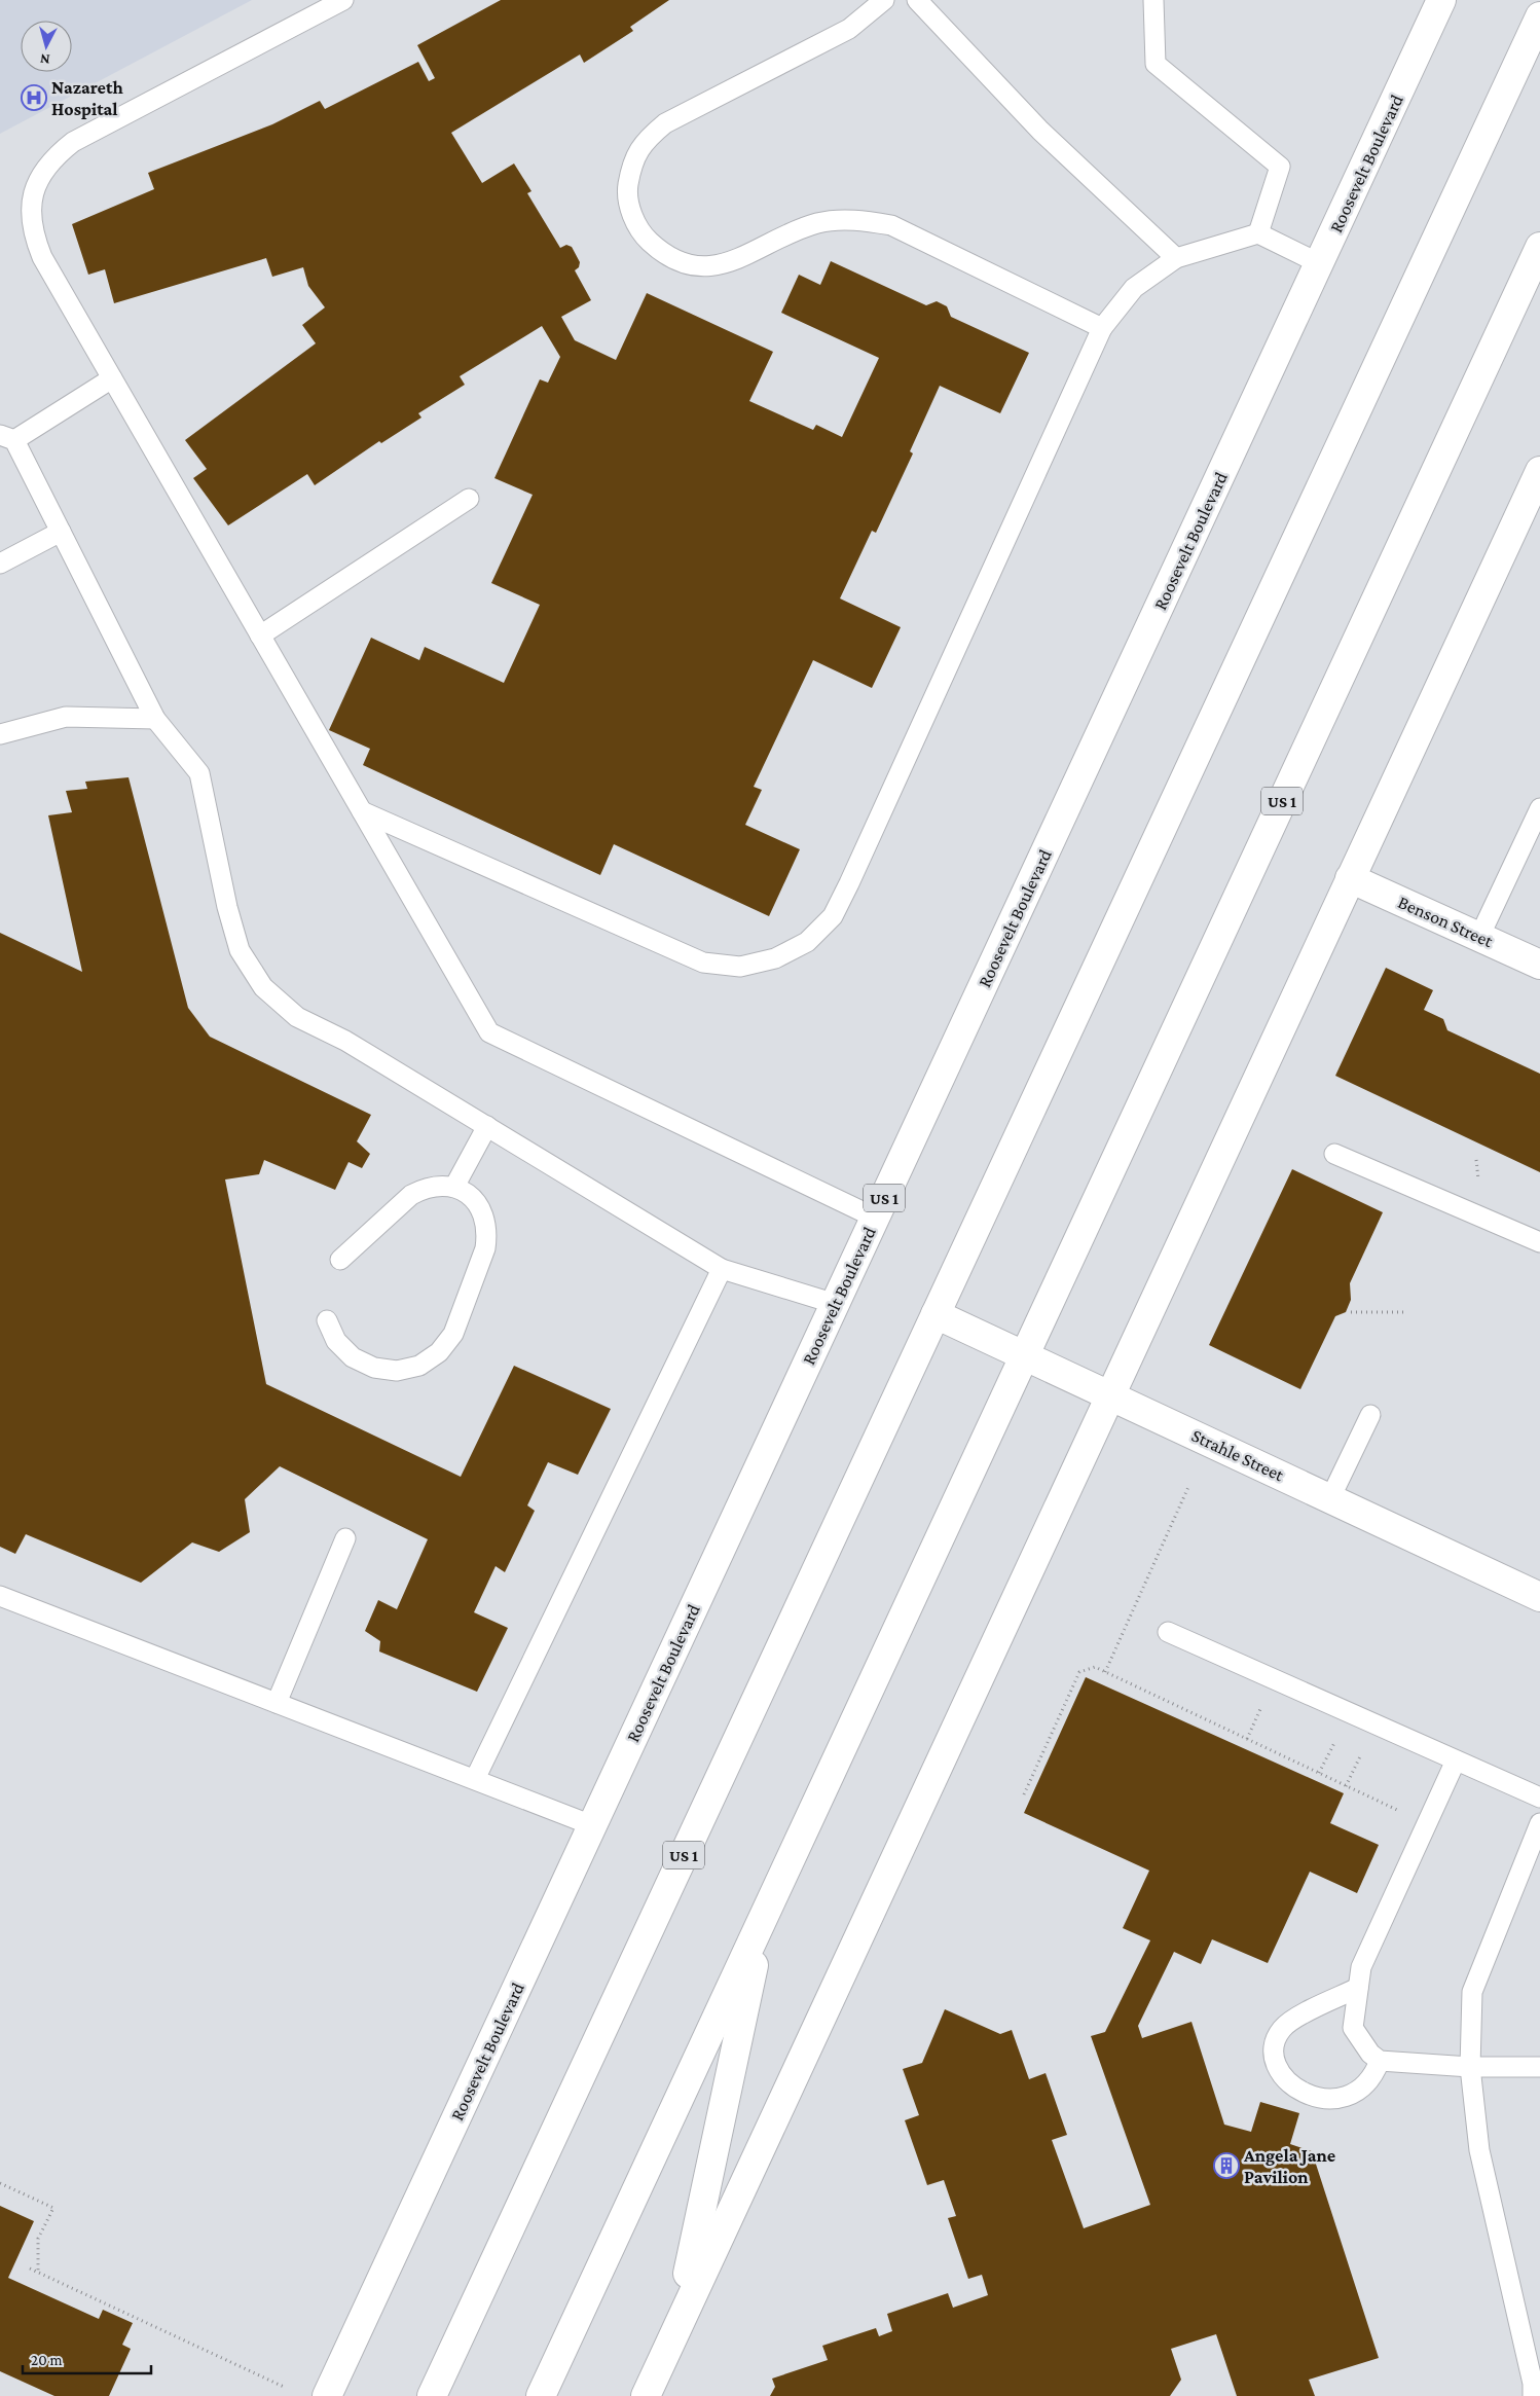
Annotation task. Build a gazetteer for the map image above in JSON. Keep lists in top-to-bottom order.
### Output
{
  "streets": {
    "main road": [
      "Roosevelt Boulevard",
      "US 1",
      "Benson Street",
      "Strahle Street"
    ]
  },
  "crossings": [
    ["US 1", "Strahle Street"]
  ],
  "places": {
    "hospital": ["Nazareth Hospital"],
    "building": ["Angela Jane Pavilion"]
  },
  "scale_bar": "20 m",
  "north": "bottom"
}
